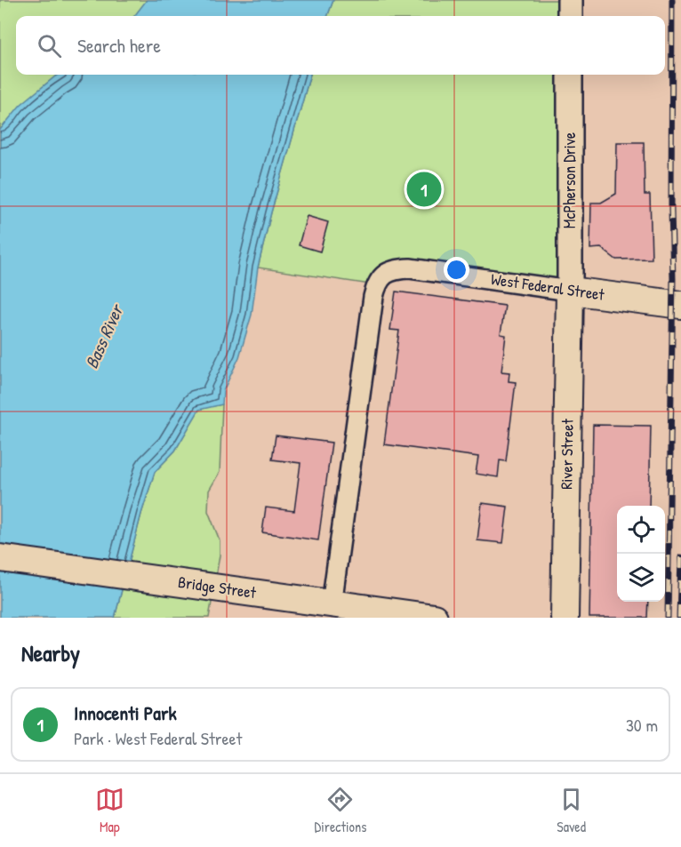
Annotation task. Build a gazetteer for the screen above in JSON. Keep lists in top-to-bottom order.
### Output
{
  "streets": {
    "main road": ["West Federal Street", "River Street", "Bridge Street"],
    "street": ["McPherson Drive"]
  },
  "crossings": [
    ["McPherson Drive", "West Federal Street"],
    ["McPherson Drive", "River Street"],
    ["West Federal Street", "River Street"],
    ["West Federal Street", "Bridge Street"]
  ],
  "water": ["Bass River"],
  "page": {
    "search": "Search here",
    "pins": "1",
    "heading": "Nearby",
    "list": [
      {
        "mark": "1",
        "name": "Innocenti Park",
        "note": "Park · West Federal Street",
        "value": "30 m"
      }
    ],
    "nav": ["Map", "Directions", "Saved"]
  }
}
